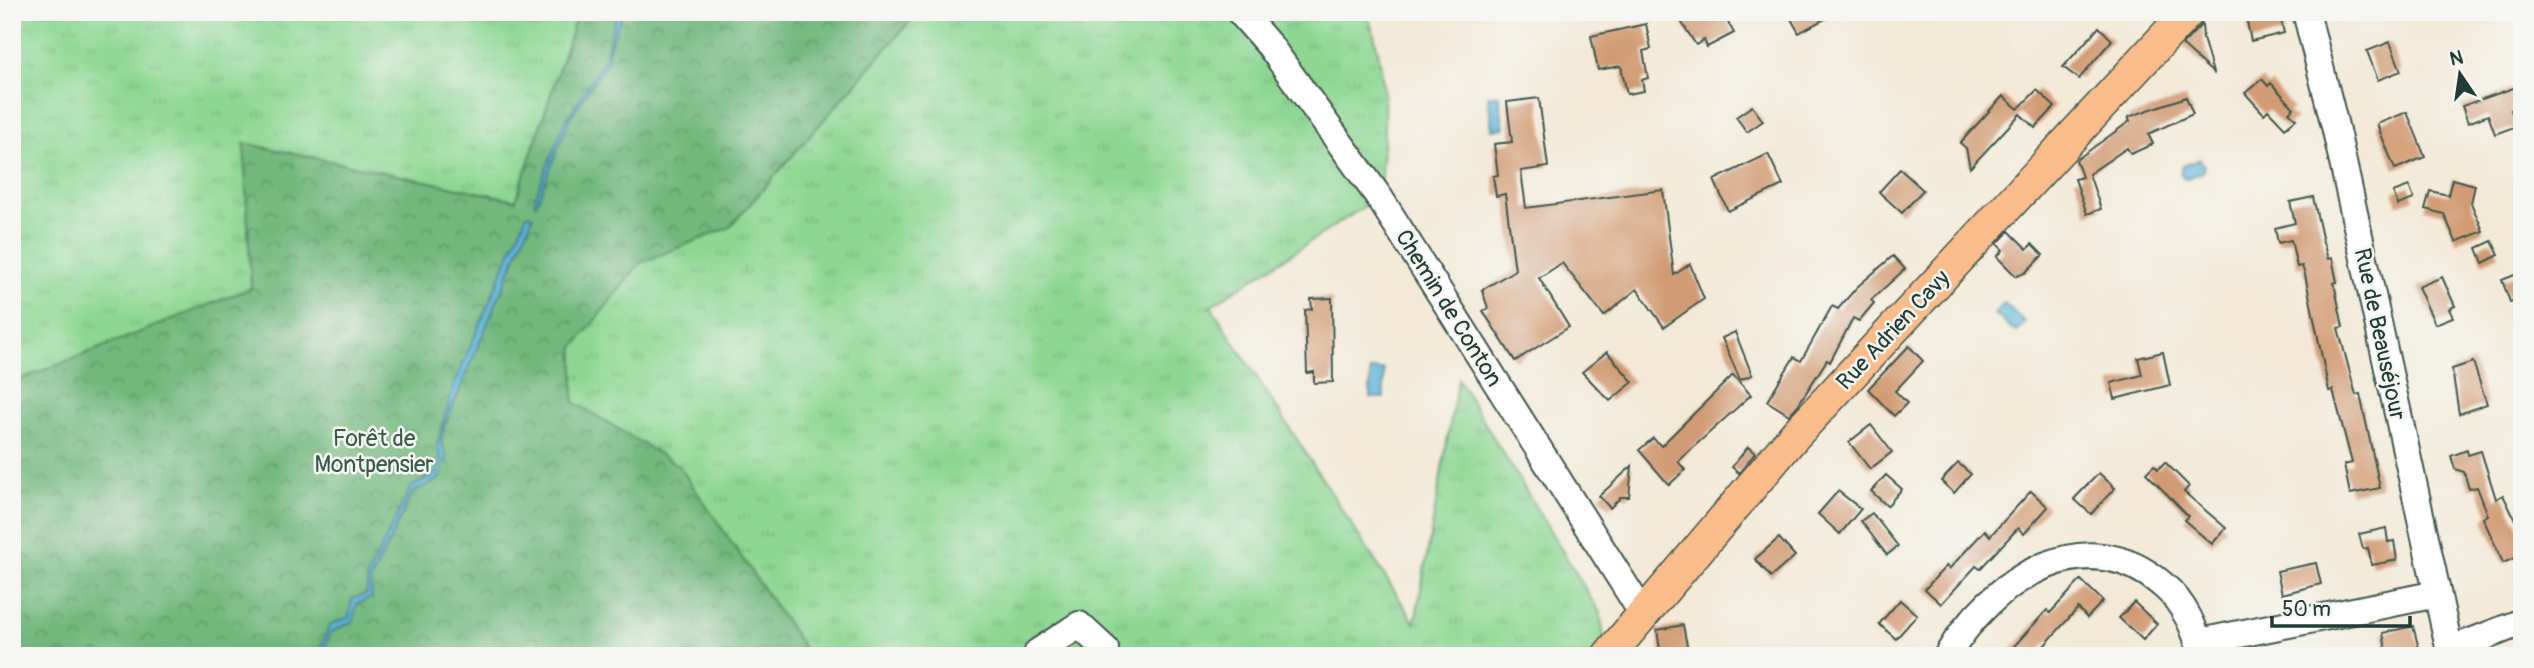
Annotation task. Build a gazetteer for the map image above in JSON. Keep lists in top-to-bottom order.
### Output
{
  "streets": {
    "main road": ["Rue Adrien Cavy"],
    "street": ["Chemin de Conton", "Rue de Beauséjour"]
  },
  "crossings": [
    ["Chemin de Conton", "Rue Adrien Cavy"]
  ],
  "parks": ["Forêt de Montpensier"],
  "scale_bar": "50 m",
  "north": "top"
}
